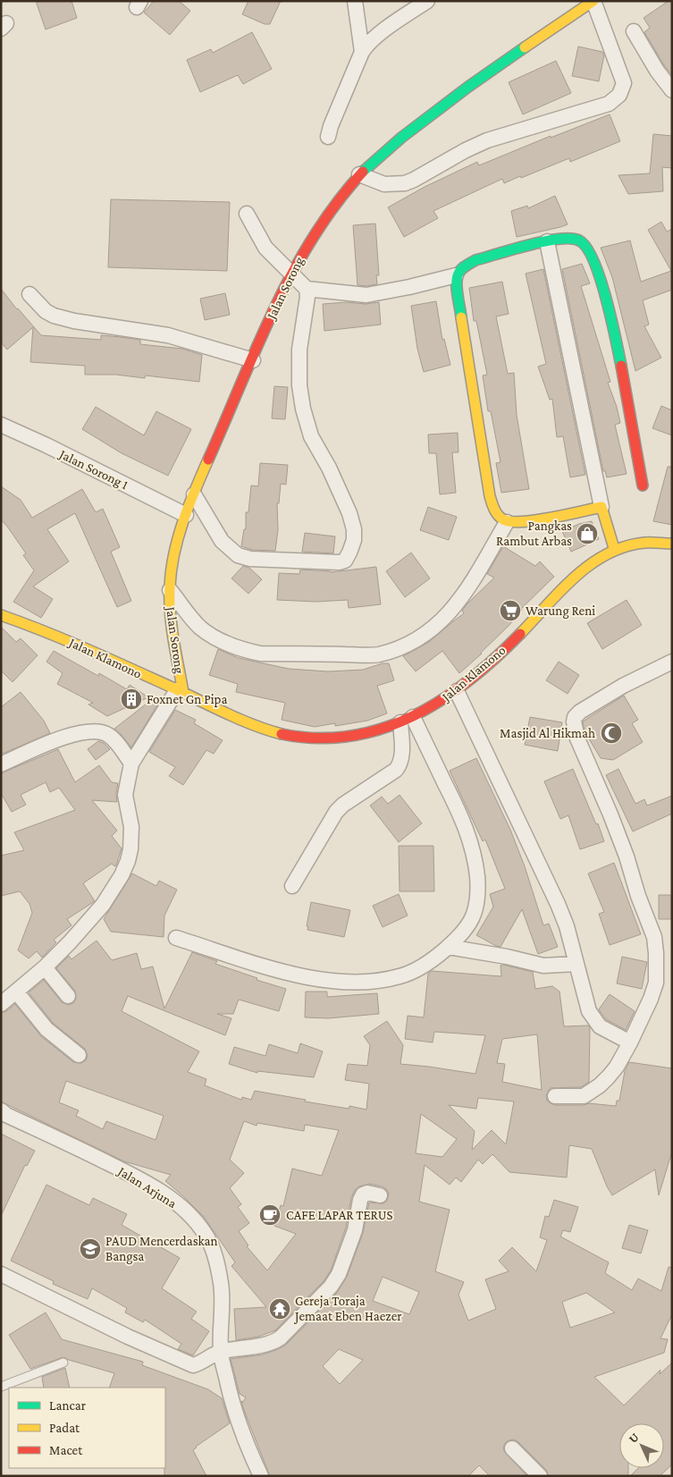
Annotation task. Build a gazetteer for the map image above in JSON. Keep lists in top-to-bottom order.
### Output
{
  "streets": {
    "street": [
      "Jalan Sorong",
      "Jalan Sorong 1",
      "Jalan Klamono",
      "Jalan Arjuna"
    ]
  },
  "crossings": [
    ["Jalan Sorong", "Jalan Sorong 1"],
    ["Jalan Sorong", "Jalan Klamono"]
  ],
  "places": {
    "shop": ["Pangkas Rambut Arbas"],
    "supermarket": ["Warung Reni"],
    "building": ["Foxnet Gn Pipa"],
    "mosque": ["Masjid Al Hikmah"],
    "cafe": ["CAFE LAPAR TERUS"],
    "school or university": ["PAUD Mencerdaskan Bangsa"],
    "temple": ["Gereja Toraja Jemaat Eben Haezer"]
  },
  "legend": ["Lancar", "Padat", "Macet"],
  "north": "top left"
}
